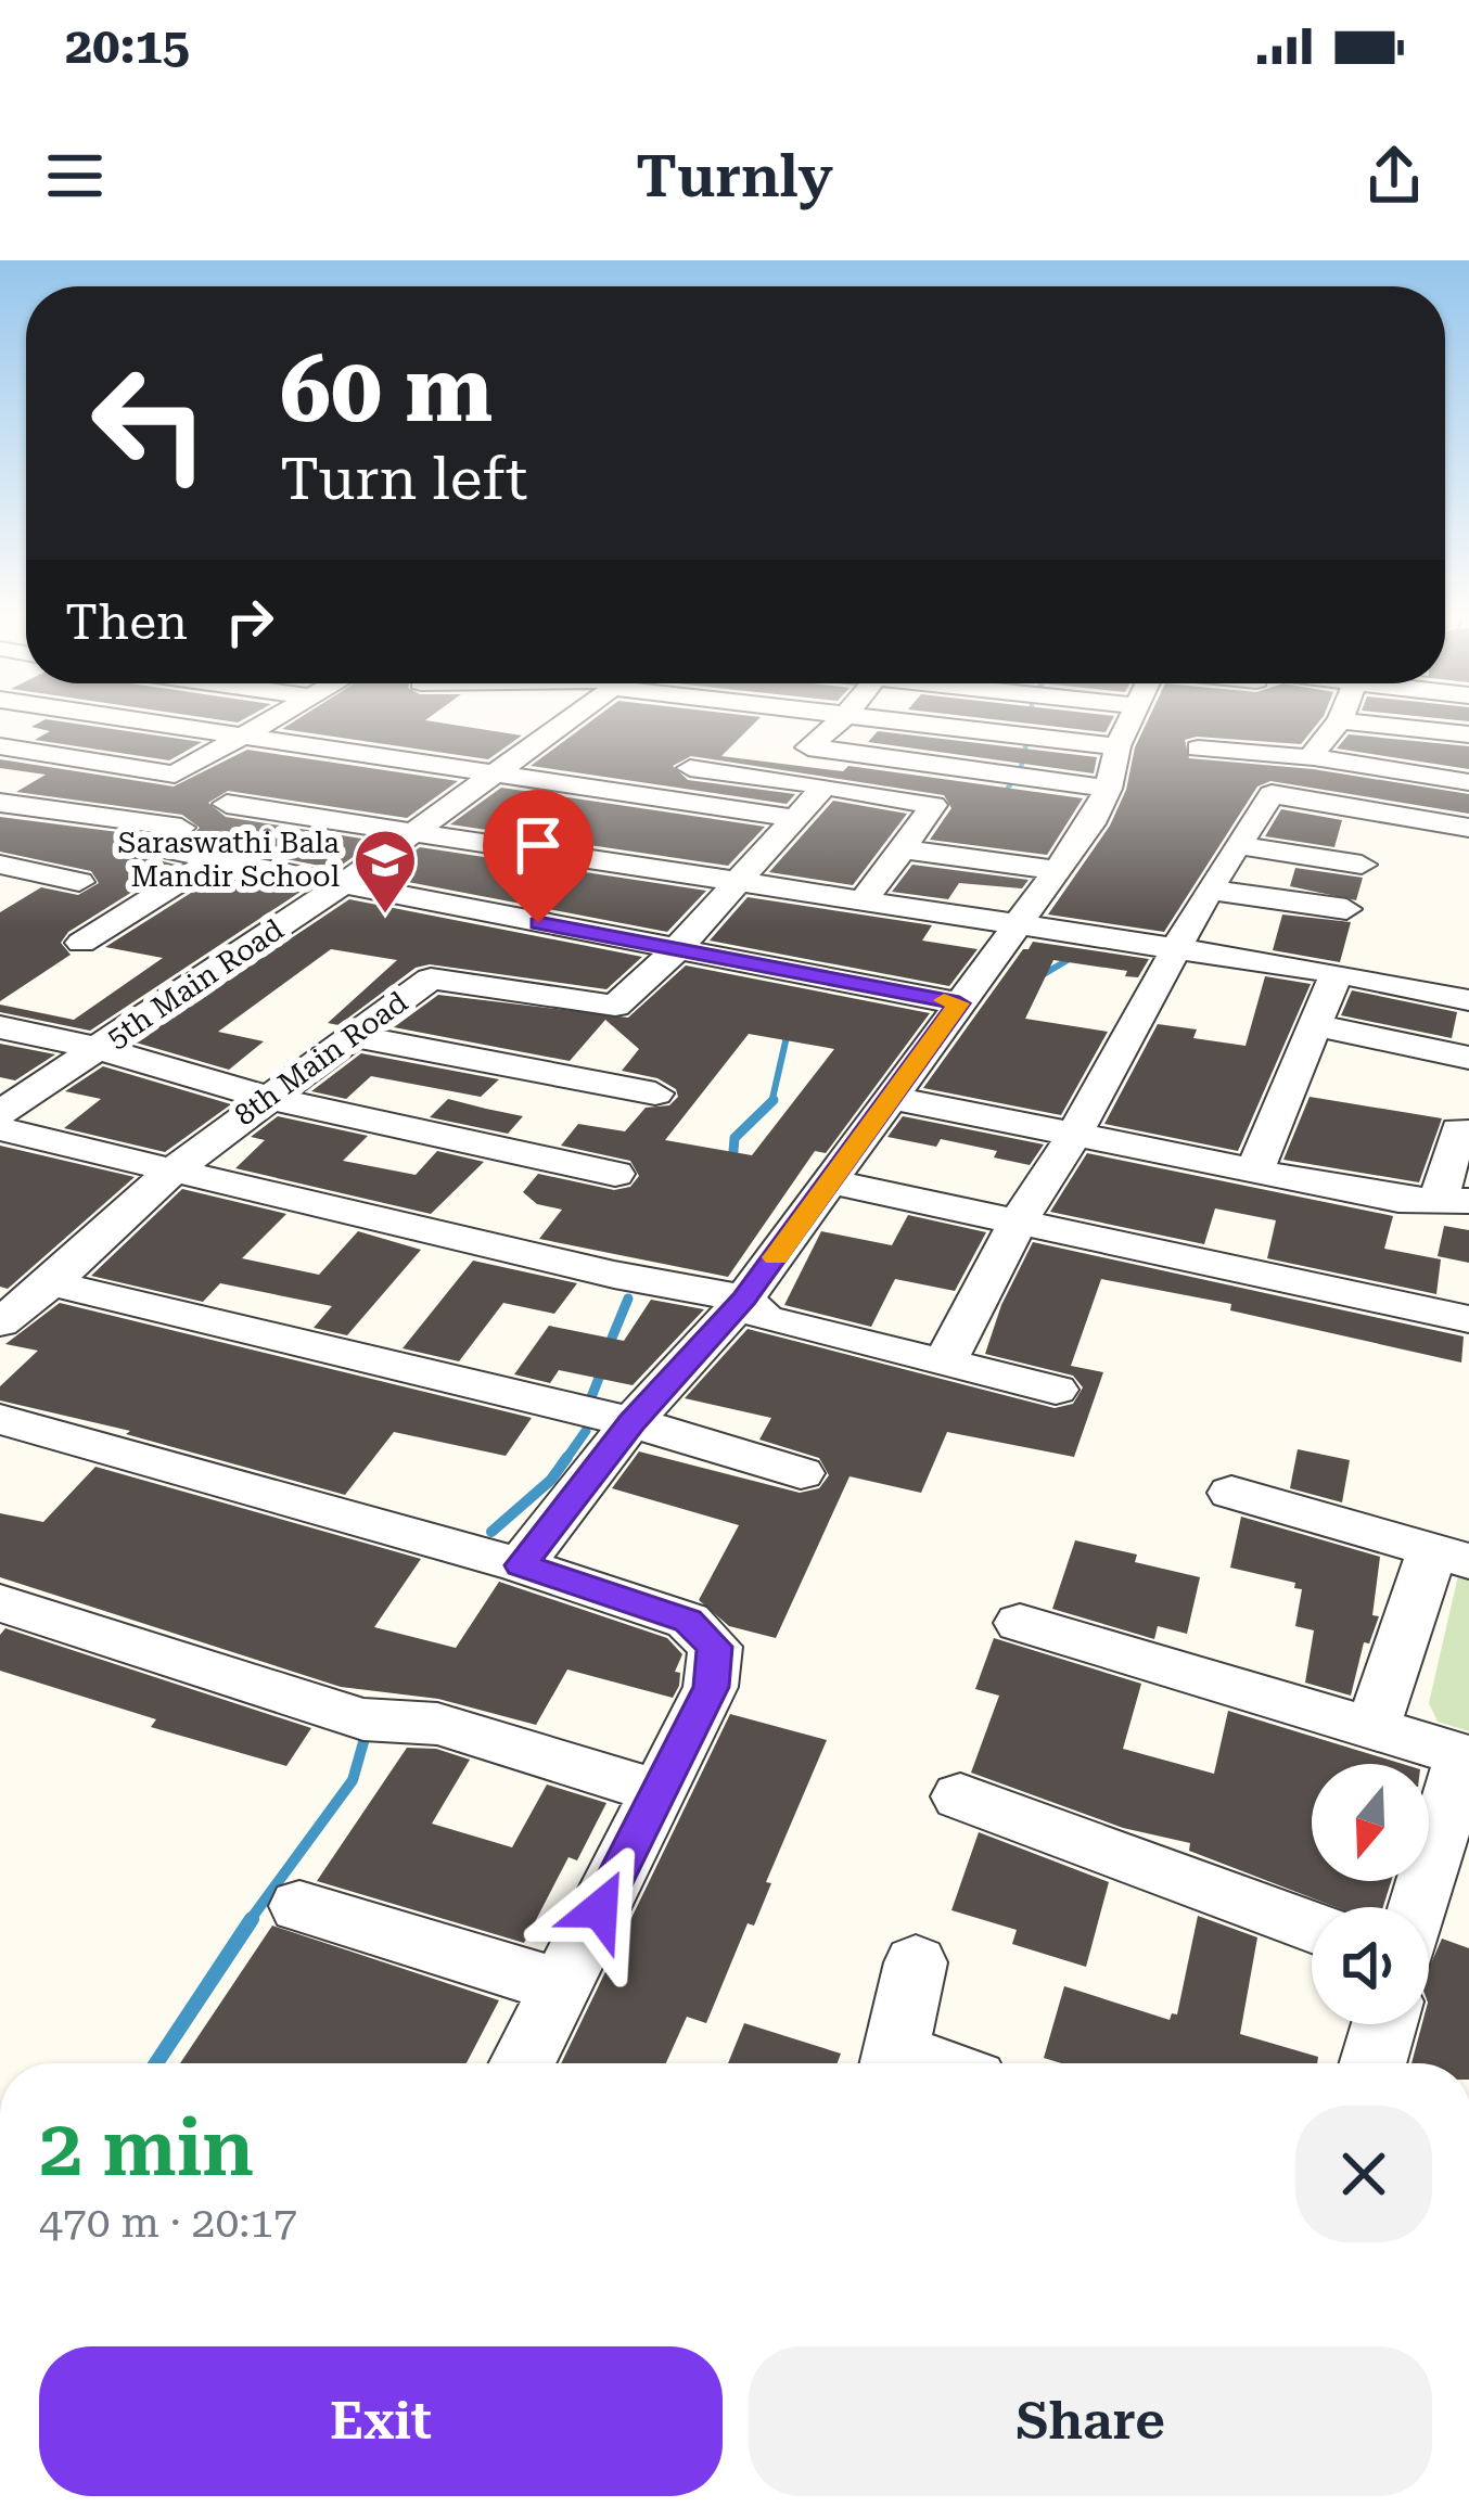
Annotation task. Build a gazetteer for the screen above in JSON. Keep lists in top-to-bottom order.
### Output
{
  "streets": {
    "street": ["5th Main Road", "8th Main Road"]
  },
  "places": {
    "school or university": ["Saraswathi Bala Mandir School"]
  },
  "north": "bottom",
  "page": {
    "status": "20:15",
    "header": "Turnly",
    "turn": ["60 m", "Turn left"],
    "then": "Then",
    "heading": ["2 min", "470 m · 20:17"],
    "buttons": ["Exit", "Share"]
  }
}
